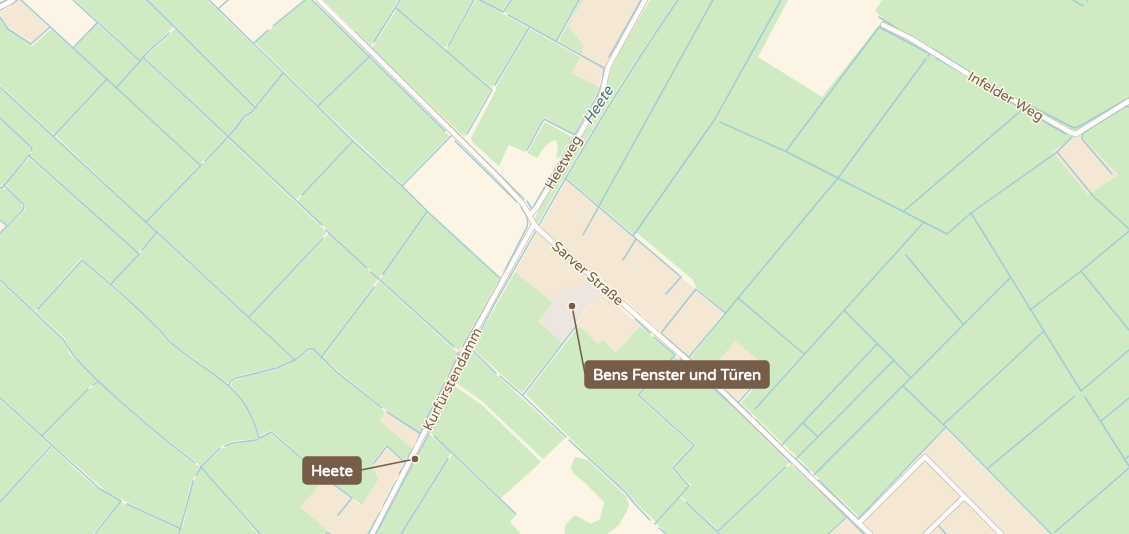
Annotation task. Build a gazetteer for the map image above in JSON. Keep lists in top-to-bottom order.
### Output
{
  "streets": {
    "street": [
      "Infelder Weg",
      "Heetweg",
      "Sarver Straße",
      "Kurfürstendamm"
    ]
  },
  "crossings": [
    ["Heetweg", "Sarver Straße"],
    ["Sarver Straße", "Kurfürstendamm"]
  ],
  "water": ["Heete"],
  "places": ["Bens Fenster und Türen", "Heete"]
}
